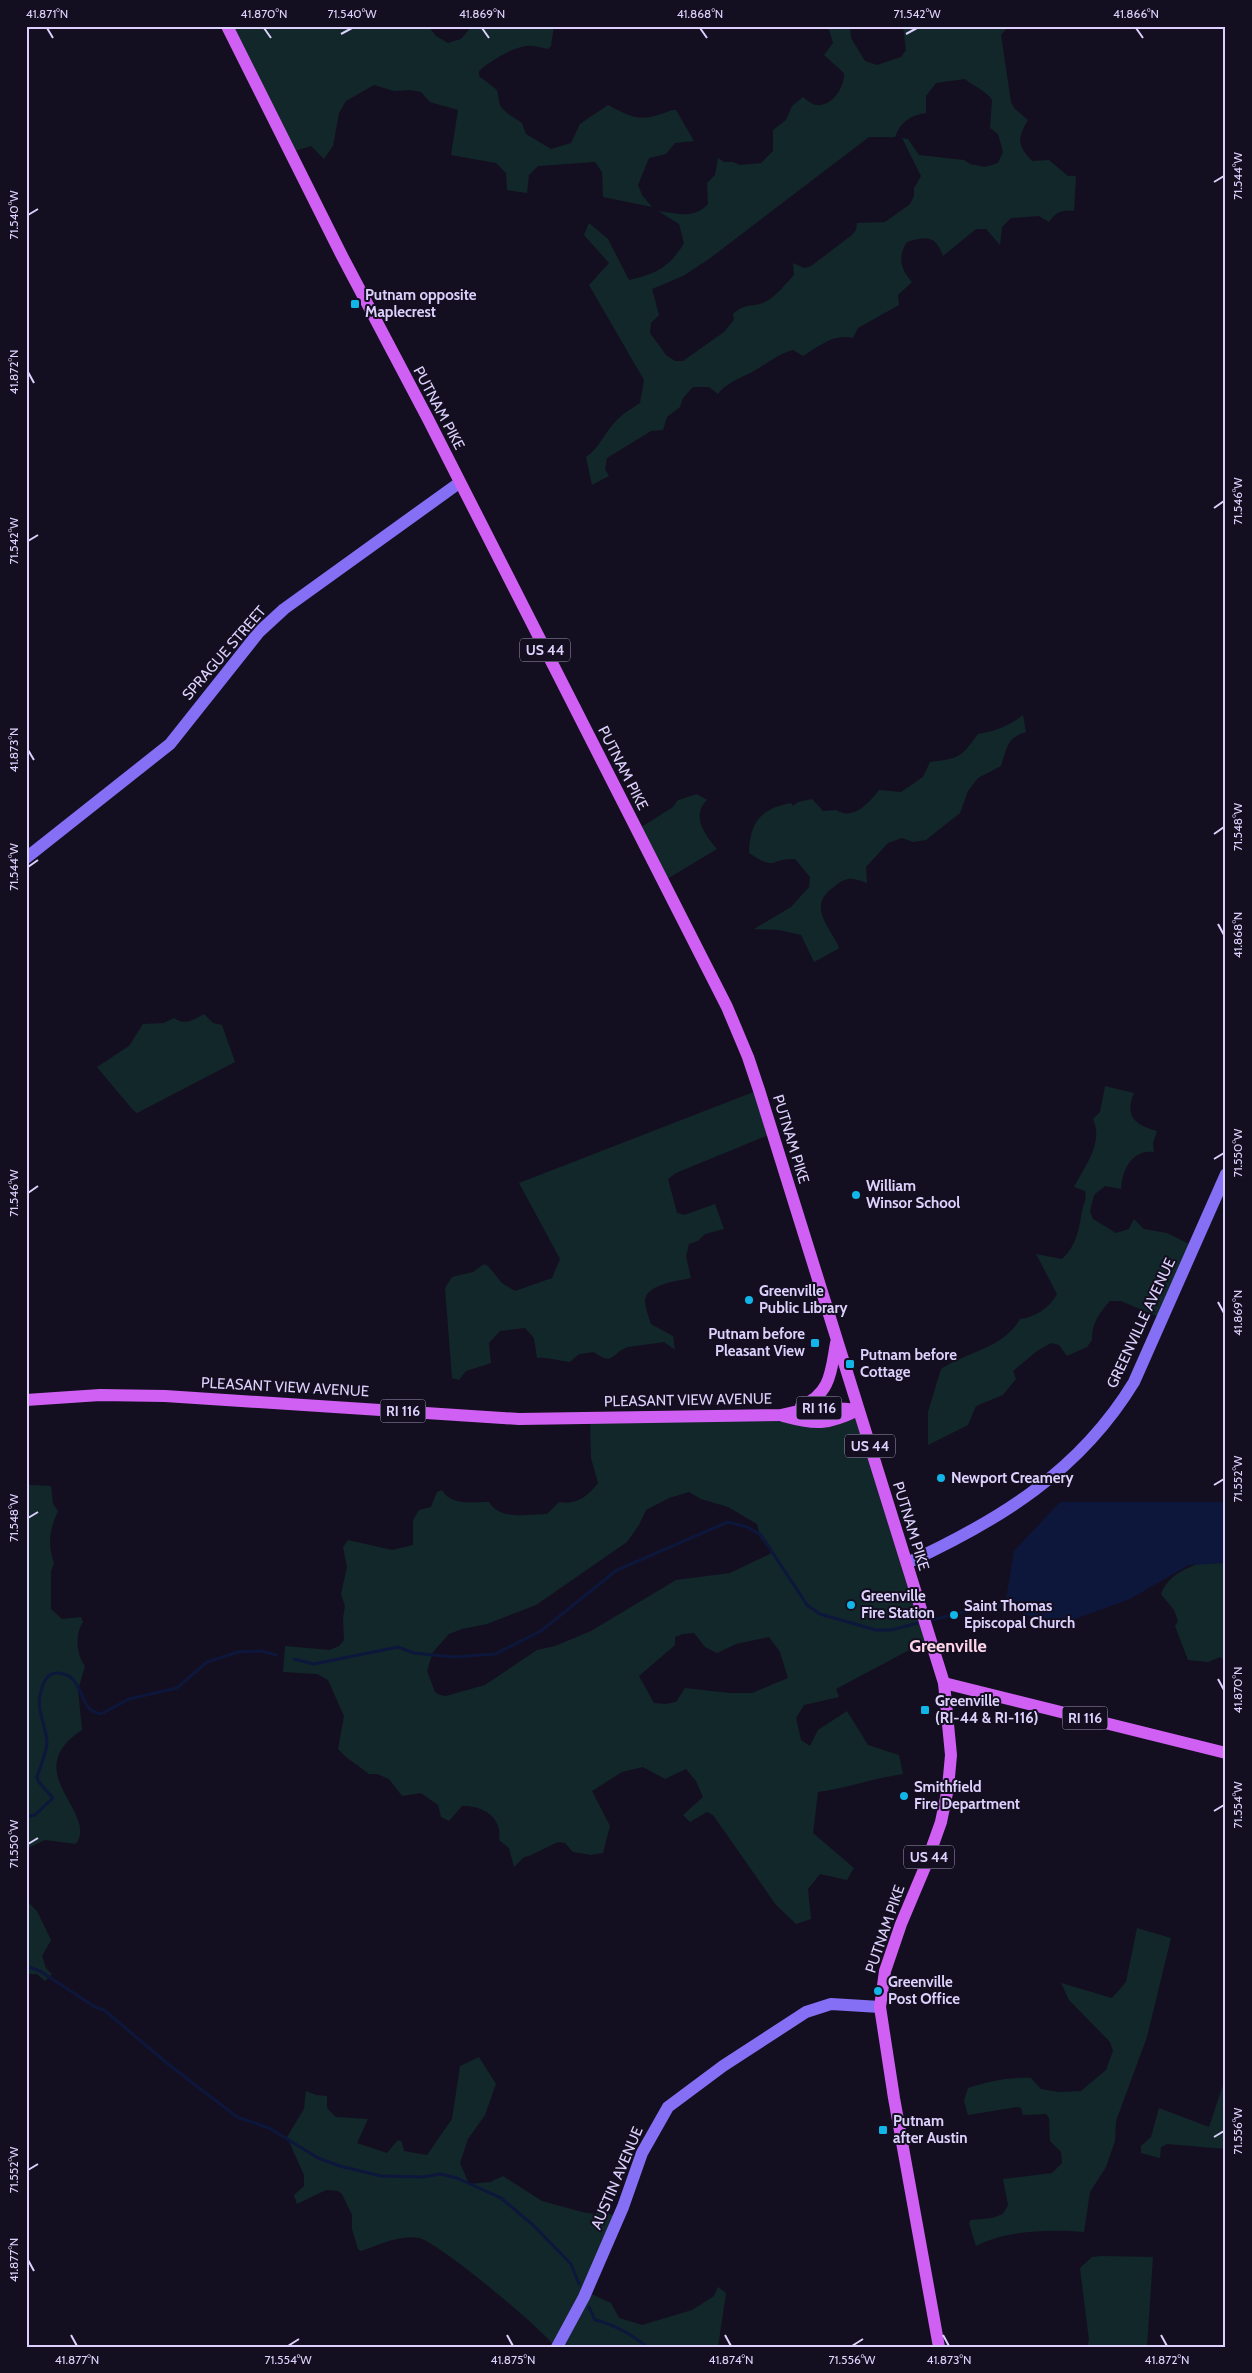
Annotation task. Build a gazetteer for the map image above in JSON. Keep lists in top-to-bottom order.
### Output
{
  "streets": {
    "main road": [
      "PUTNAM PIKE",
      "US 44",
      "PLEASANT VIEW AVENUE",
      "RI 116"
    ],
    "street": ["SPRAGUE STREET", "GREENVILLE AVENUE", "AUSTIN AVENUE"]
  },
  "crossings": [
    ["PUTNAM PIKE", "SPRAGUE STREET"],
    ["PUTNAM PIKE", "GREENVILLE AVENUE"],
    ["PUTNAM PIKE", "PLEASANT VIEW AVENUE"],
    ["PUTNAM PIKE", "RI 116"],
    ["PUTNAM PIKE", "AUSTIN AVENUE"]
  ],
  "districts": ["Greenville"],
  "places": {
    "transit": [
      "Putnam opposite Maplecrest",
      "Putnam before Pleasant View",
      "Putnam before Cottage",
      "Greenville (RI-44 & RI-116)",
      "Putnam after Austin"
    ],
    "other": [
      "William Winsor School",
      "Greenville Public Library",
      "Newport Creamery",
      "Greenville Fire Station",
      "Saint Thomas Episcopal Church",
      "Smithfield Fire Department",
      "Greenville Post Office"
    ]
  },
  "coordinates": [
    "41.871°N",
    "41.870°N",
    "71.540°W",
    "41.869°N",
    "41.868°N",
    "71.542°W",
    "41.866°N",
    "71.544°W",
    "41.872°N",
    "71.546°W",
    "41.873°N",
    "71.548°W",
    "71.550°W",
    "71.552°W",
    "71.554°W",
    "71.556°W",
    "41.877°N",
    "41.875°N",
    "41.874°N"
  ]
}
